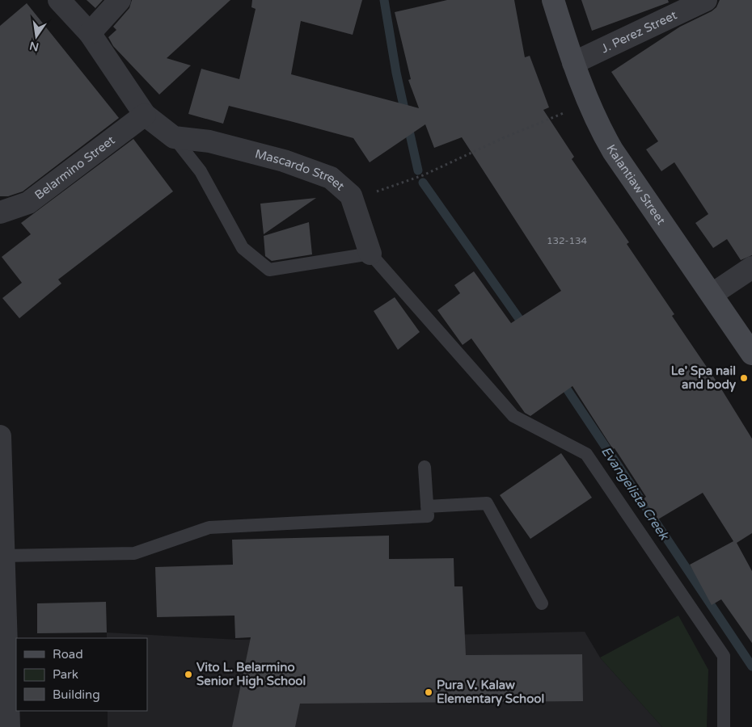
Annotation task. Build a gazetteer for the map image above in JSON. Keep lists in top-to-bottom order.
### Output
{
  "streets": {
    "street": [
      "J. Perez Street",
      "Belarmino Street",
      "Mascardo Street",
      "Kalantiaw Street"
    ]
  },
  "crossings": [
    ["J. Perez Street", "Kalantiaw Street"]
  ],
  "water": ["Evangelista Creek"],
  "places": ["Le' Spa nail and body", "Vito L. Belarmino Senior High School", "Pura V. Kalaw Elementary School"],
  "house_numbers": ["132-134"],
  "legend": ["Road", "Park", "Building"],
  "north": "bottom"
}
